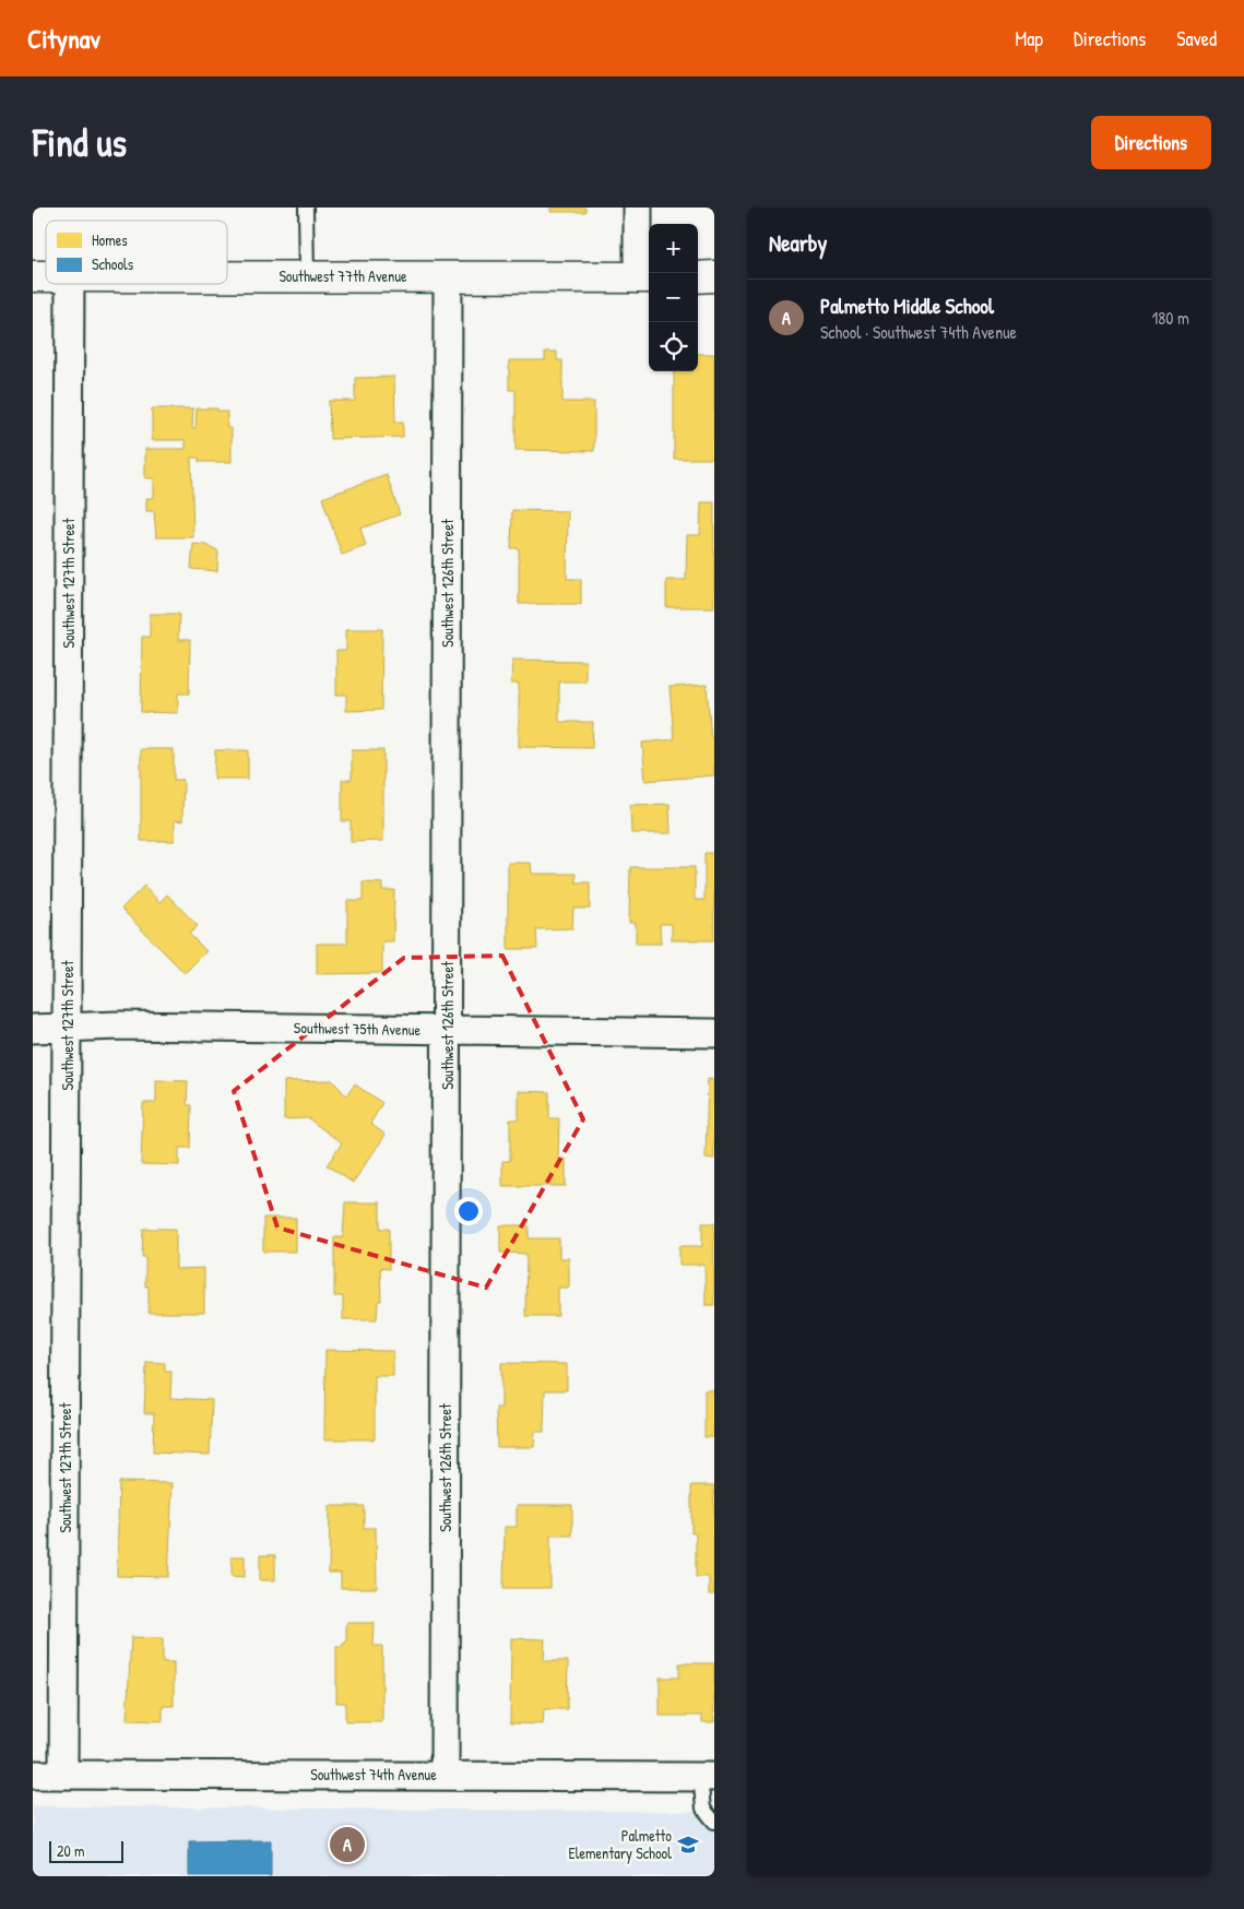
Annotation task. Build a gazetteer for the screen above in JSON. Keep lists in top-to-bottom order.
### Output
{
  "streets": {
    "street": [
      "Southwest 77th Avenue",
      "Southwest 127th Street",
      "Southwest 126th Street",
      "Southwest 75th Avenue",
      "Southwest 74th Avenue"
    ]
  },
  "crossings": [
    ["Southwest 77th Avenue", "Southwest 126th Street"],
    ["Southwest 127th Street", "Southwest 75th Avenue"],
    ["Southwest 127th Street", "Southwest 74th Avenue"],
    ["Southwest 126th Street", "Southwest 75th Avenue"],
    ["Southwest 126th Street", "Southwest 74th Avenue"]
  ],
  "places": {
    "school or university": ["Palmetto Elementary School"]
  },
  "legend": ["Homes", "Schools"],
  "scale_bar": "20 m",
  "page": {
    "header": "Citynav",
    "nav": ["Map", "Directions", "Saved"],
    "buttons": "Directions",
    "title": "Find us",
    "heading": "Nearby",
    "map_buttons": ["+", "−"],
    "list": [
      {
        "mark": "A",
        "name": "Palmetto Middle School",
        "note": "School · Southwest 74th Avenue",
        "value": "180 m"
      }
    ],
    "pins": "A",
    "scale": "20 m"
  }
}
